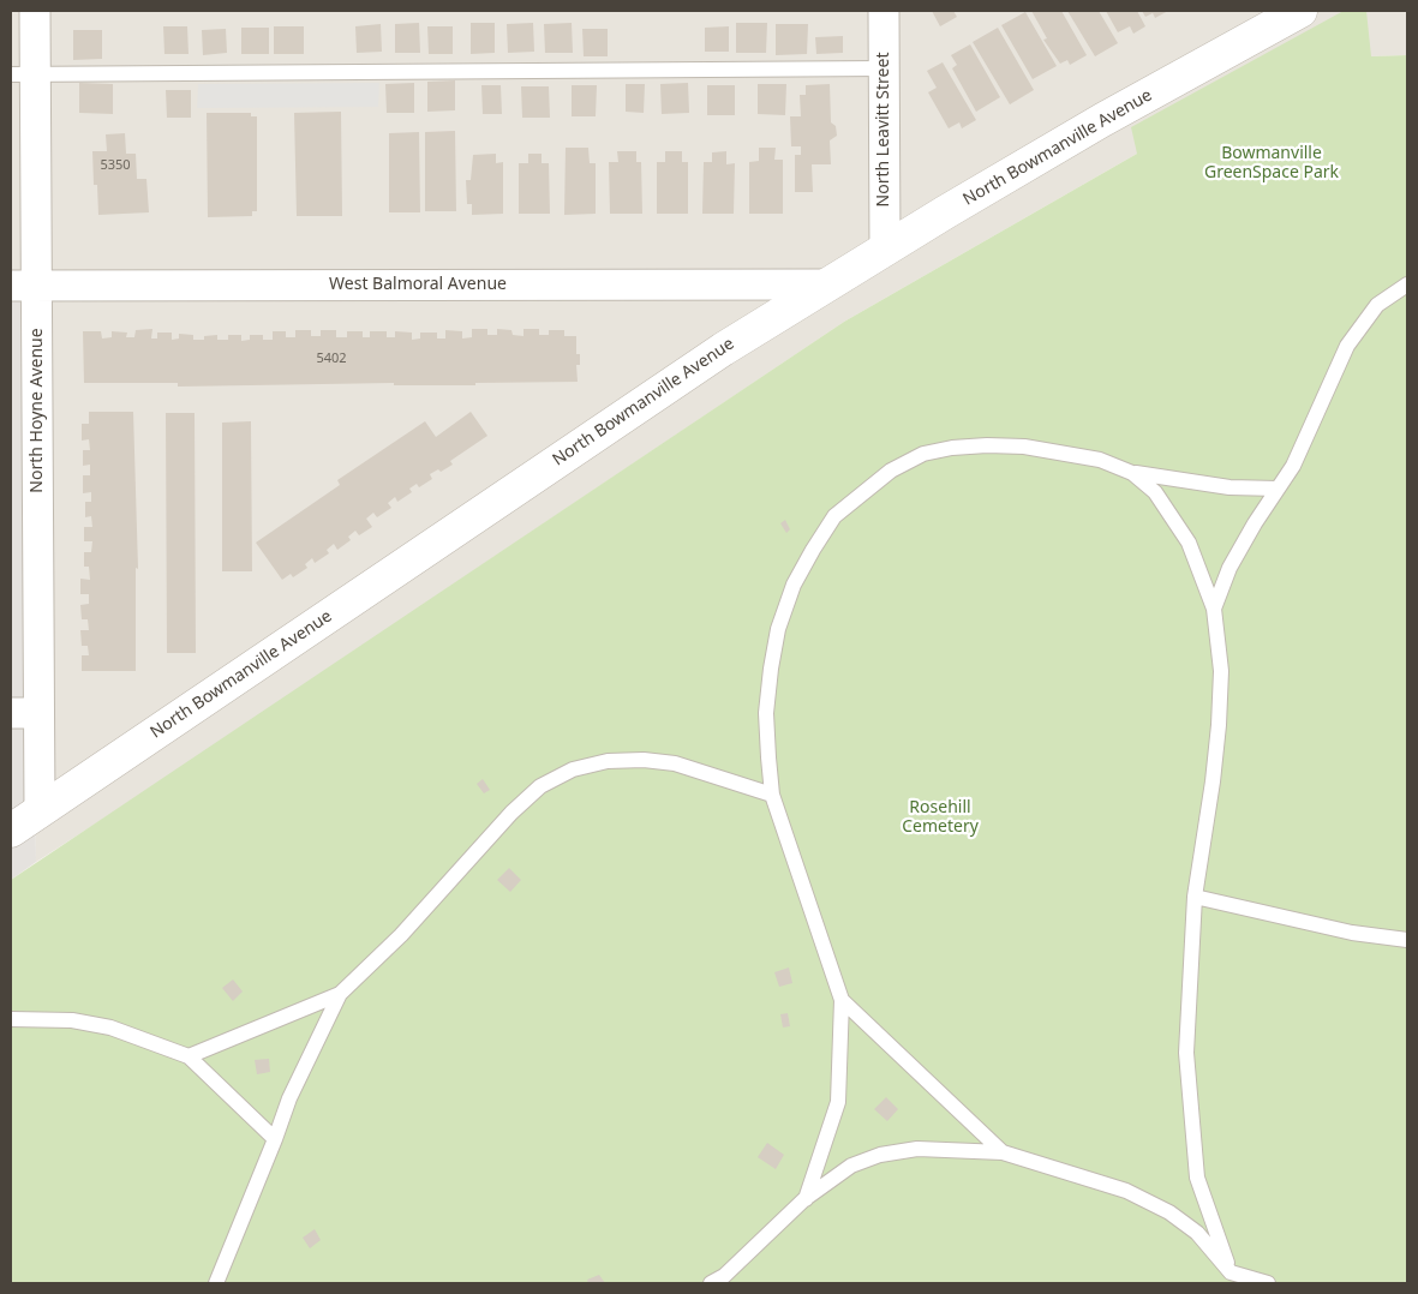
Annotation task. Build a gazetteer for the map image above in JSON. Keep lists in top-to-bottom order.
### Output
{
  "streets": {
    "street": [
      "North Leavitt Street",
      "North Bowmanville Avenue",
      "West Balmoral Avenue",
      "North Hoyne Avenue"
    ]
  },
  "crossings": [
    ["North Leavitt Street", "North Bowmanville Avenue"],
    ["North Bowmanville Avenue", "West Balmoral Avenue"],
    ["North Bowmanville Avenue", "North Hoyne Avenue"],
    ["West Balmoral Avenue", "North Hoyne Avenue"]
  ],
  "parks": ["Bowmanville GreenSpace Park", "Rosehill Cemetery"],
  "house_numbers": ["5350", "5402"]
}
